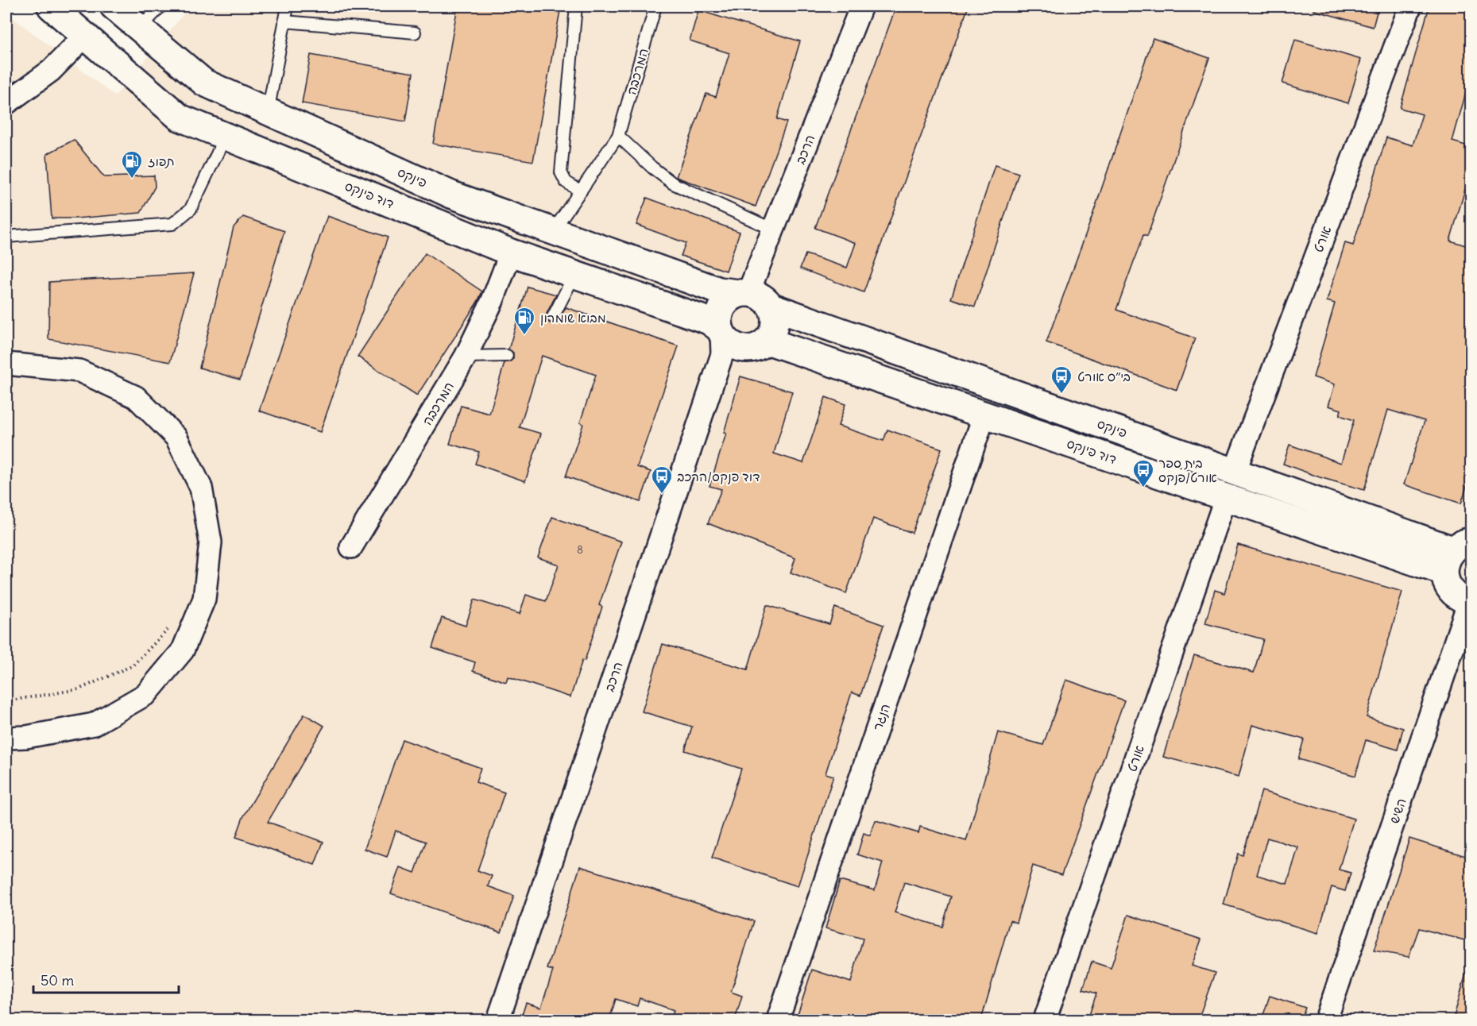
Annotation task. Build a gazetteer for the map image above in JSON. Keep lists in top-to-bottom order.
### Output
{
  "streets": {
    "street": [
      "המרכבה",
      "הרכב",
      "פינקס",
      "דוד פינקס",
      "אורט",
      "הנגר",
      "השיש"
    ]
  },
  "crossings": [
    ["המרכבה", "פינקס"],
    ["המרכבה", "דוד פינקס"],
    ["הרכב", "פינקס"],
    ["הרכב", "דוד פינקס"],
    ["פינקס", "דוד פינקס"],
    ["פינקס", "אורט"],
    ["דוד פינקס", "אורט"],
    ["דוד פינקס", "הנגר"]
  ],
  "places": {
    "fuel station": ["תפוז", "מבוא שומרון"],
    "bus stop": ["בי״ס אורט", "בית ספר אורט/פנקס", "דוד פנקס/הרכב"]
  },
  "house_numbers": ["8"],
  "scale_bar": "50 m"
}
